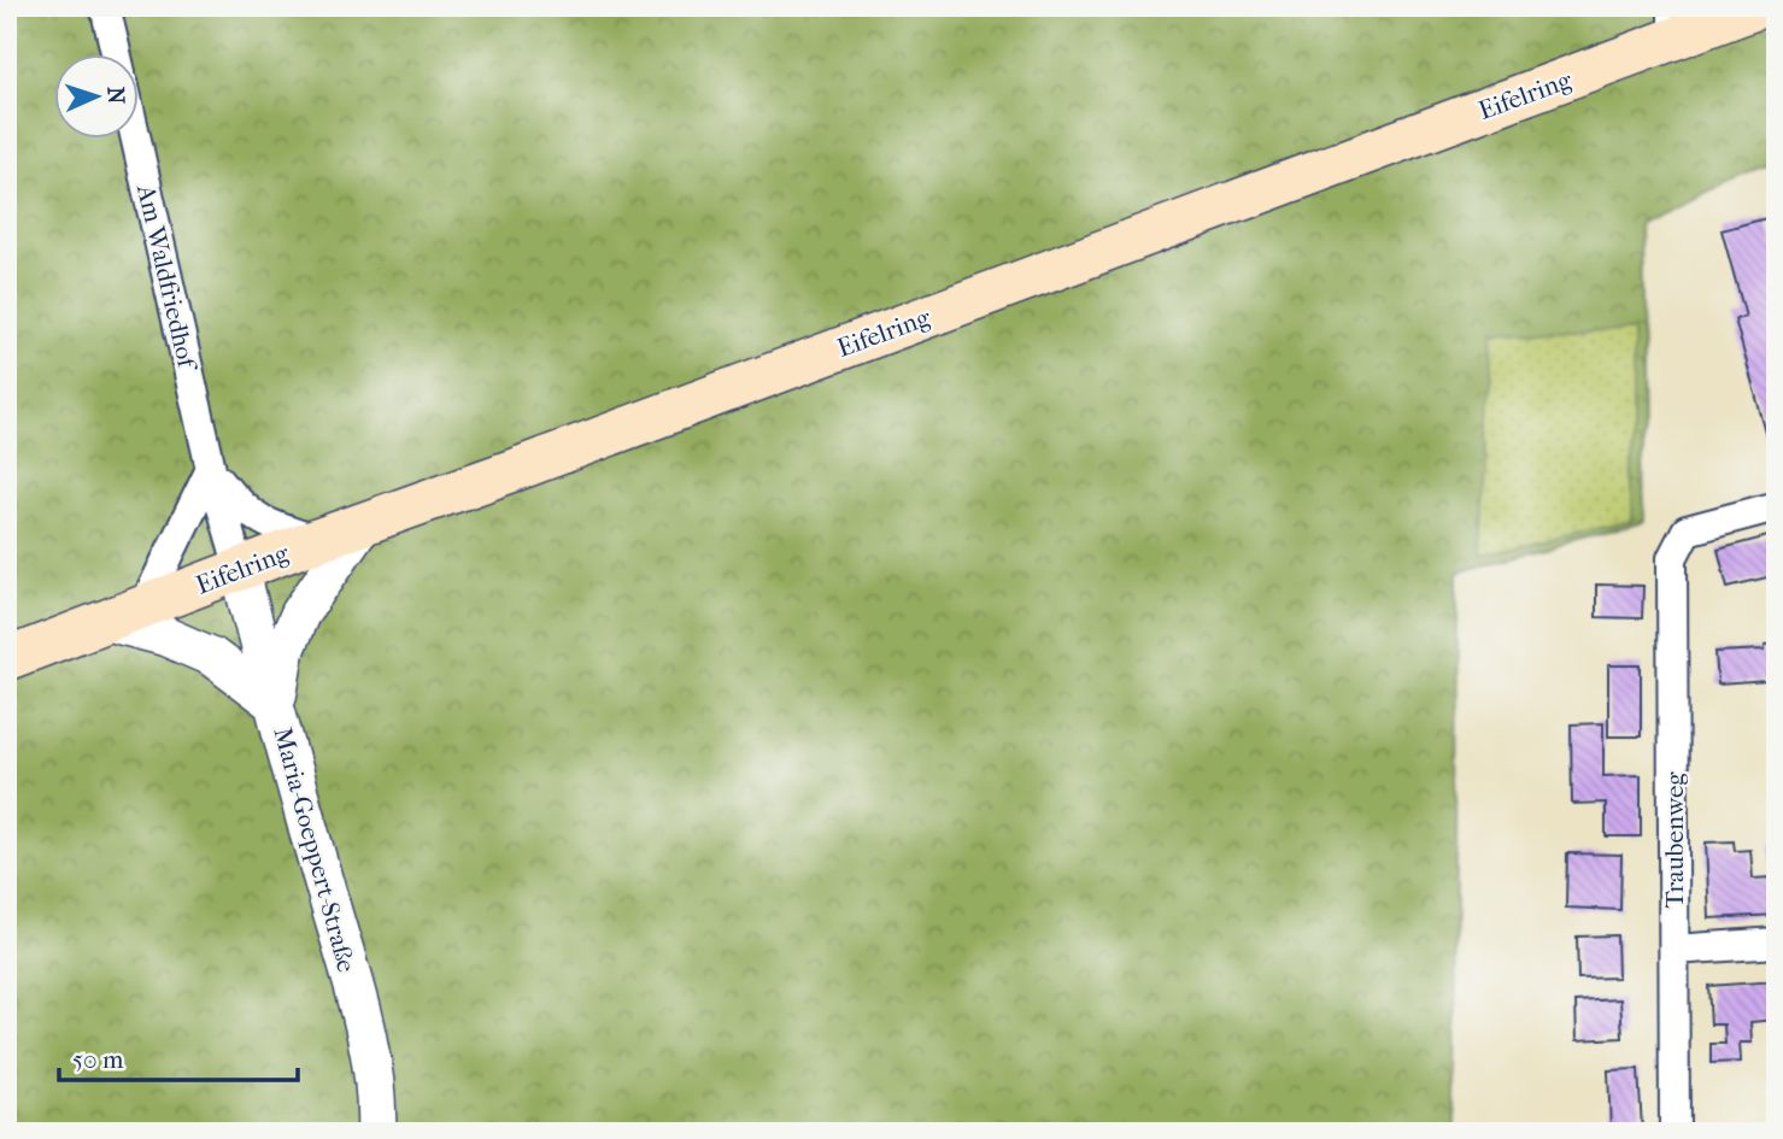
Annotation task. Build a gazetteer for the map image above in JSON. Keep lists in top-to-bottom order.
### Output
{
  "streets": {
    "main road": ["Eifelring"],
    "street": ["Am Waldfriedhof", "Traubenweg", "Maria-Goeppert-Straße"]
  },
  "crossings": [
    ["Eifelring", "Am Waldfriedhof"],
    ["Eifelring", "Maria-Goeppert-Straße"],
    ["Am Waldfriedhof", "Maria-Goeppert-Straße"]
  ],
  "scale_bar": "50 m",
  "north": "right"
}
